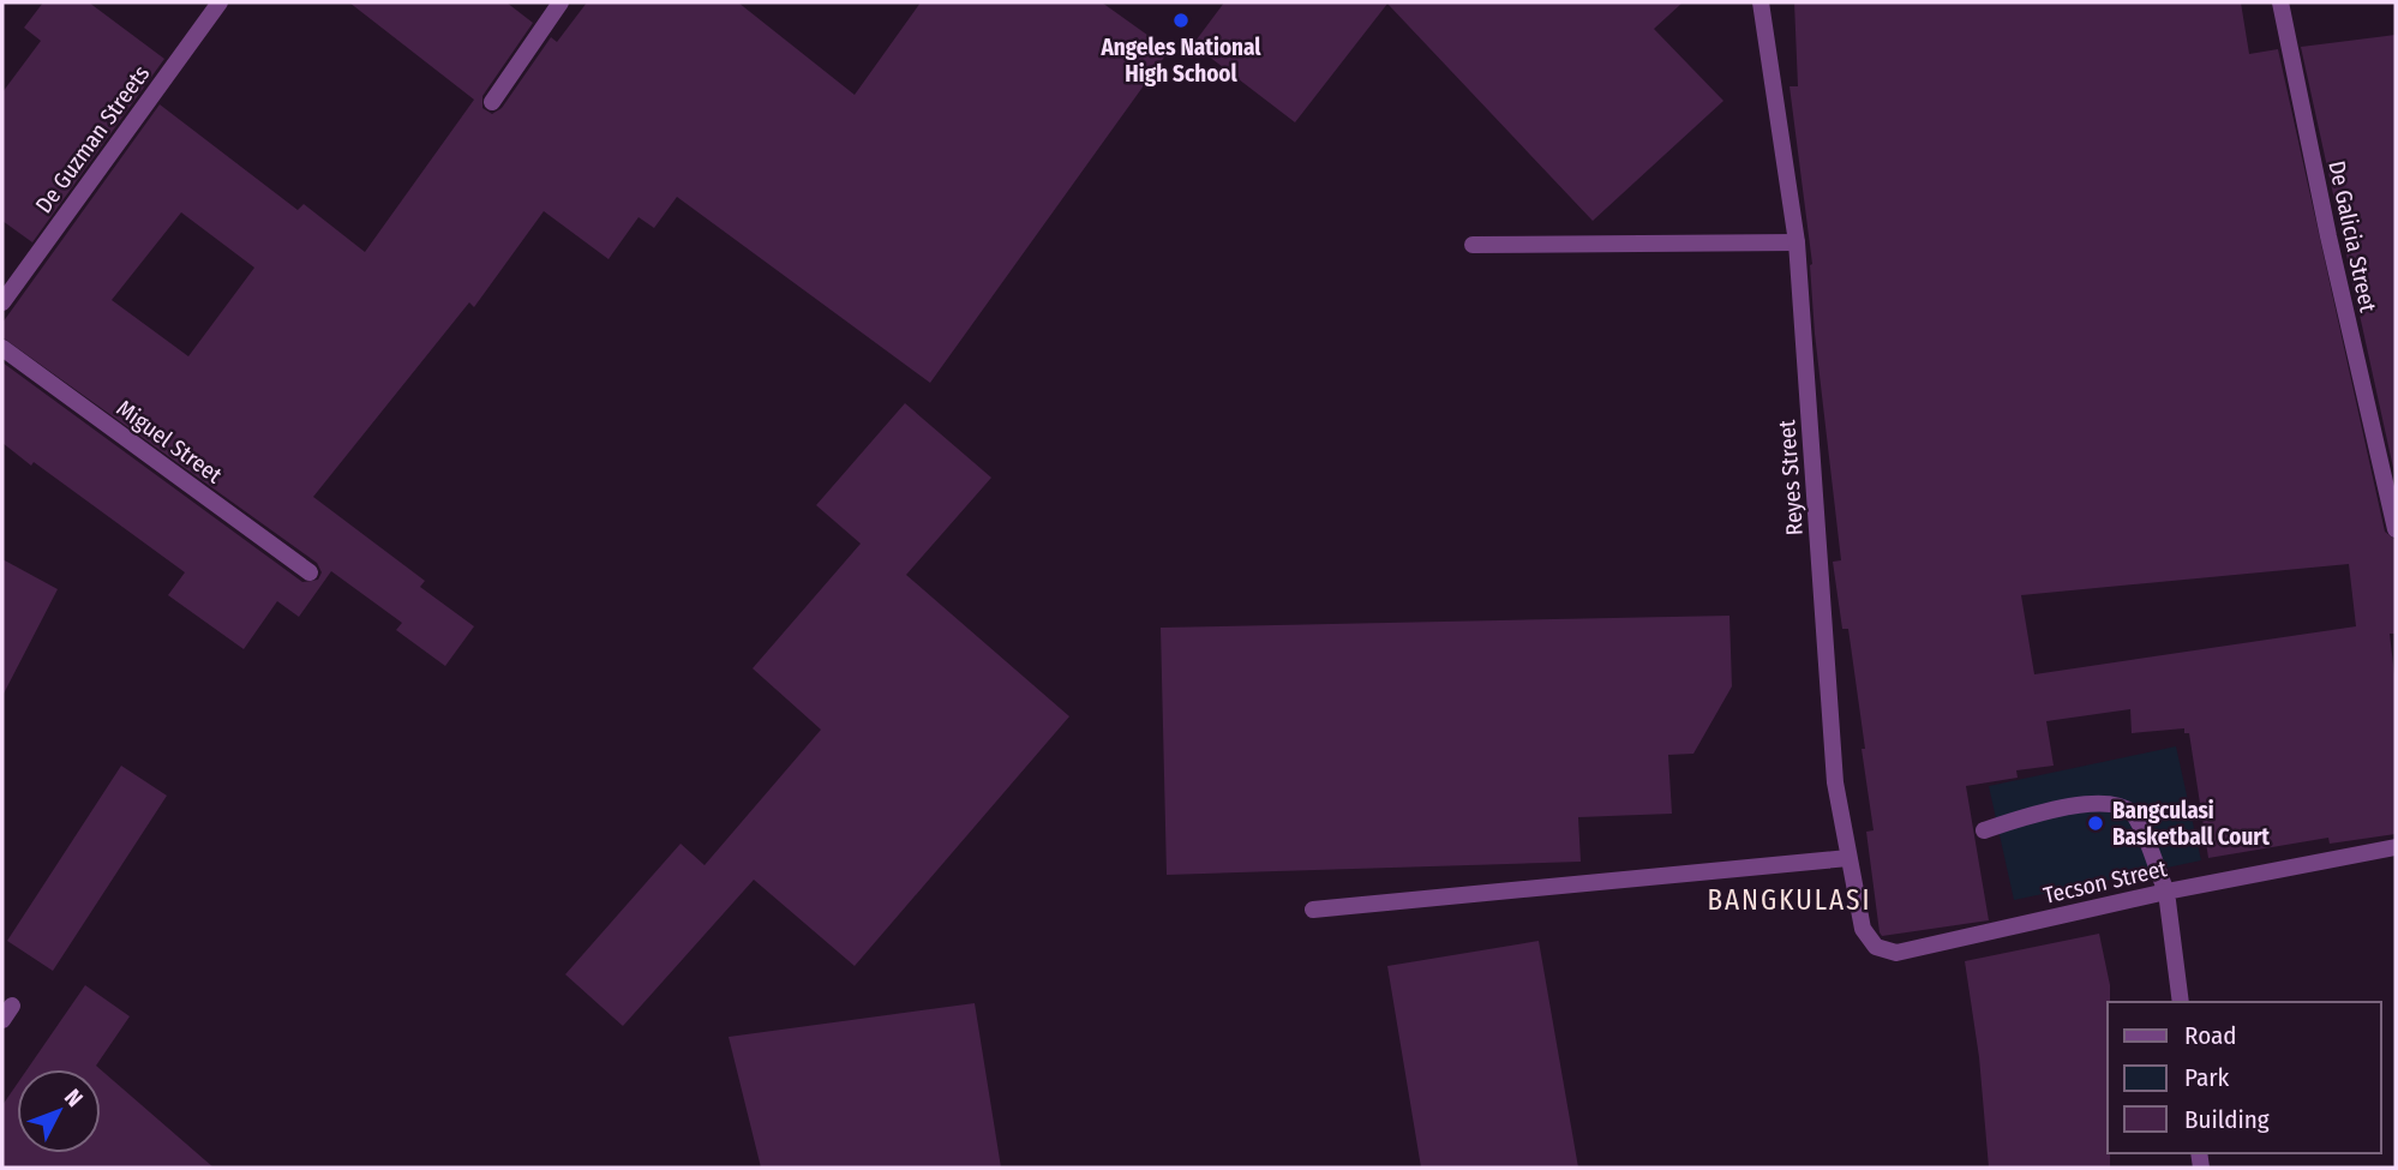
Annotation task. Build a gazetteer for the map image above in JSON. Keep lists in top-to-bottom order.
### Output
{
  "streets": {
    "street": [
      "De Guzman Streets",
      "De Galicia Street",
      "Miguel Street",
      "Reyes Street",
      "Tecson Street"
    ]
  },
  "crossings": [
    ["Reyes Street", "Tecson Street"]
  ],
  "districts": ["BANGKULASI"],
  "places": ["Angeles National High School", "Bangculasi Basketball Court"],
  "legend": ["Road", "Park", "Building"],
  "north": "top right"
}
